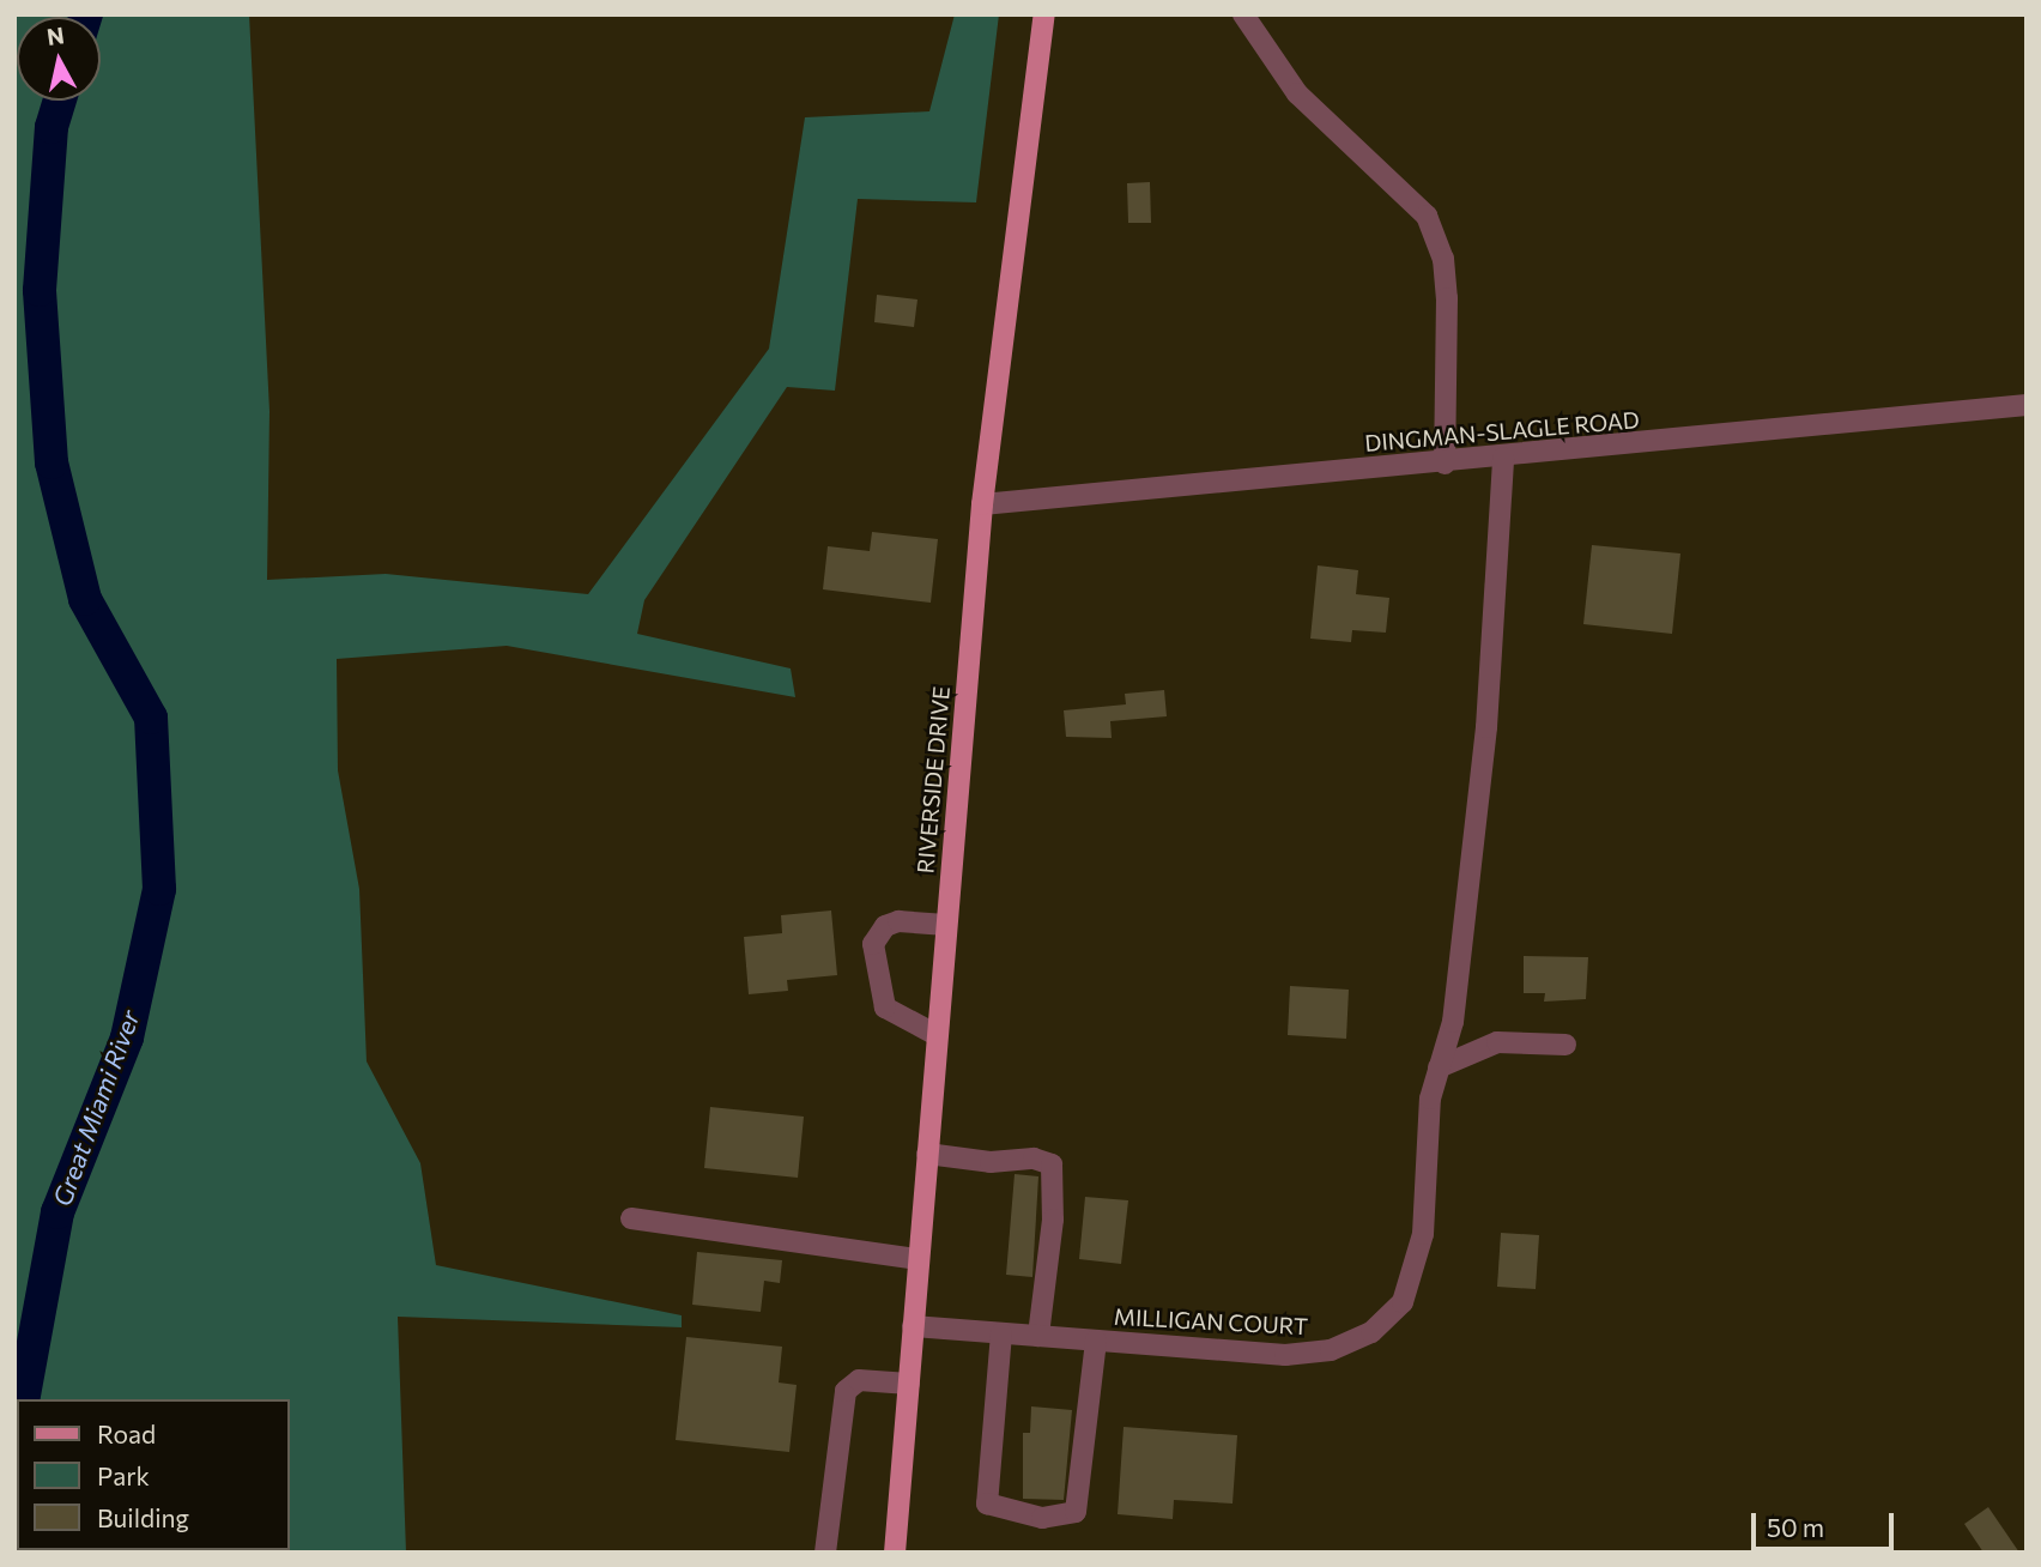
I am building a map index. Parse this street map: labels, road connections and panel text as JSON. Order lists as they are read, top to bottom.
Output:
{
  "streets": {
    "main road": ["RIVERSIDE DRIVE"],
    "street": ["DINGMAN-SLAGLE ROAD", "MILLIGAN COURT"]
  },
  "crossings": [
    ["DINGMAN-SLAGLE ROAD", "RIVERSIDE DRIVE"],
    ["DINGMAN-SLAGLE ROAD", "MILLIGAN COURT"],
    ["RIVERSIDE DRIVE", "MILLIGAN COURT"]
  ],
  "water": ["Great Miami River"],
  "legend": ["Road", "Park", "Building"],
  "scale_bar": "50 m",
  "north": "top"
}
